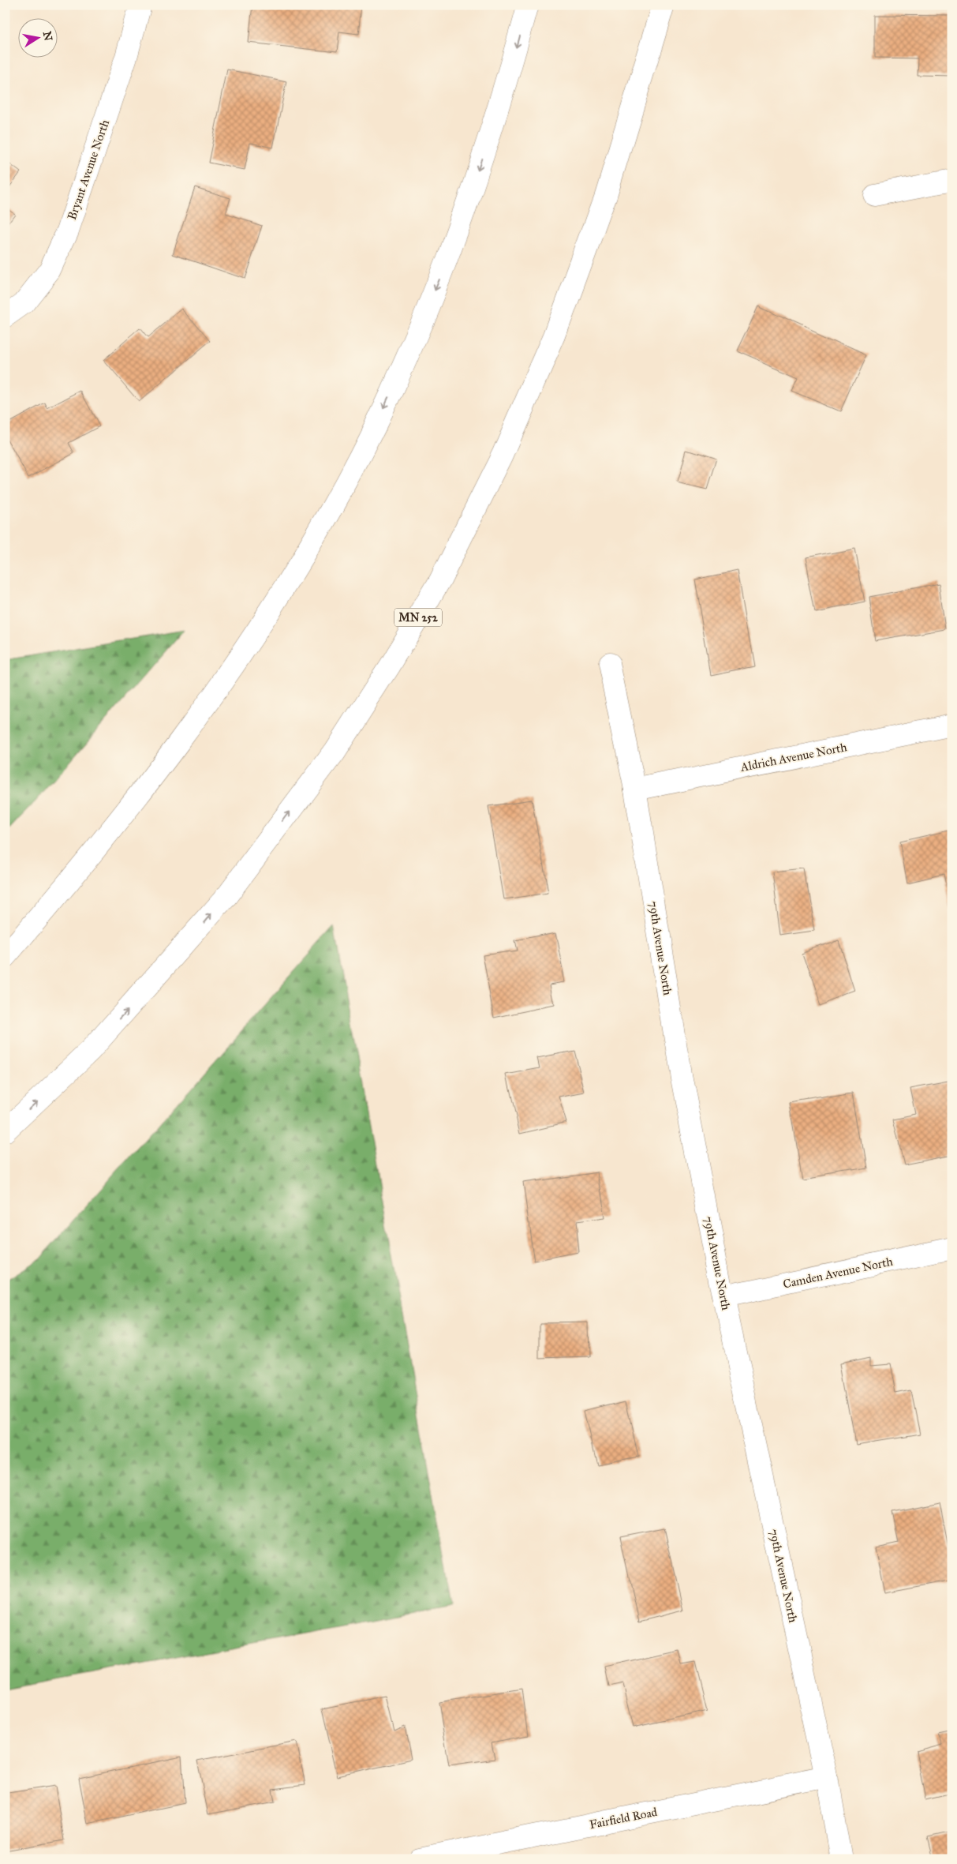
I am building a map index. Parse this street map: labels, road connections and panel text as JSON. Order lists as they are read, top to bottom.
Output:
{
  "streets": {
    "main road": [
      "Bryant Avenue North",
      "MN 252",
      "Aldrich Avenue North",
      "79th Avenue North",
      "Camden Avenue North",
      "Fairfield Road"
    ]
  },
  "crossings": [
    ["Aldrich Avenue North", "79th Avenue North"],
    ["79th Avenue North", "Camden Avenue North"],
    ["79th Avenue North", "Fairfield Road"]
  ],
  "north": "right"
}
